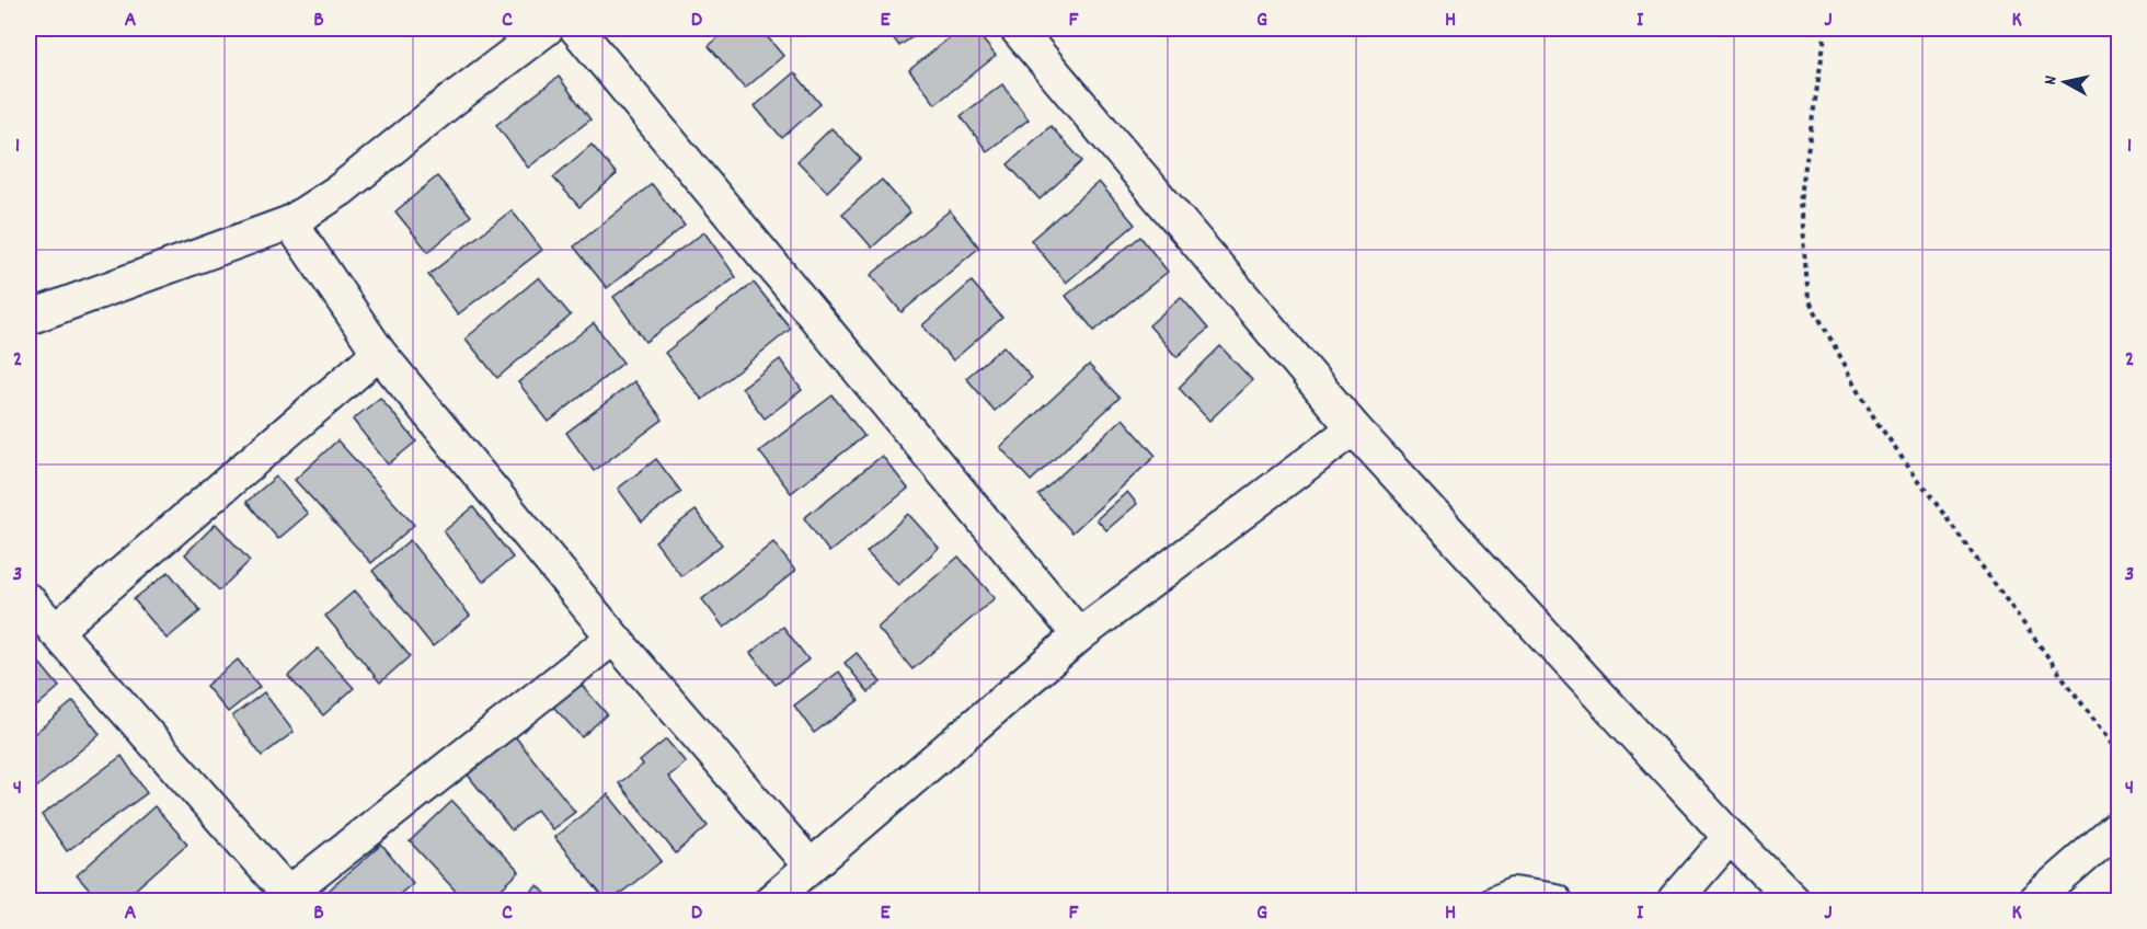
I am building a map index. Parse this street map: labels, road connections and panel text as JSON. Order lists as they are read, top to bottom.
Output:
{
  "north": "left",
  "grid": {
    "columns": [
      "A",
      "B",
      "C",
      "D",
      "E",
      "F",
      "G",
      "H",
      "I",
      "J",
      "K"
    ],
    "rows": [
      "1",
      "2",
      "3",
      "4"
    ]
  }
}
